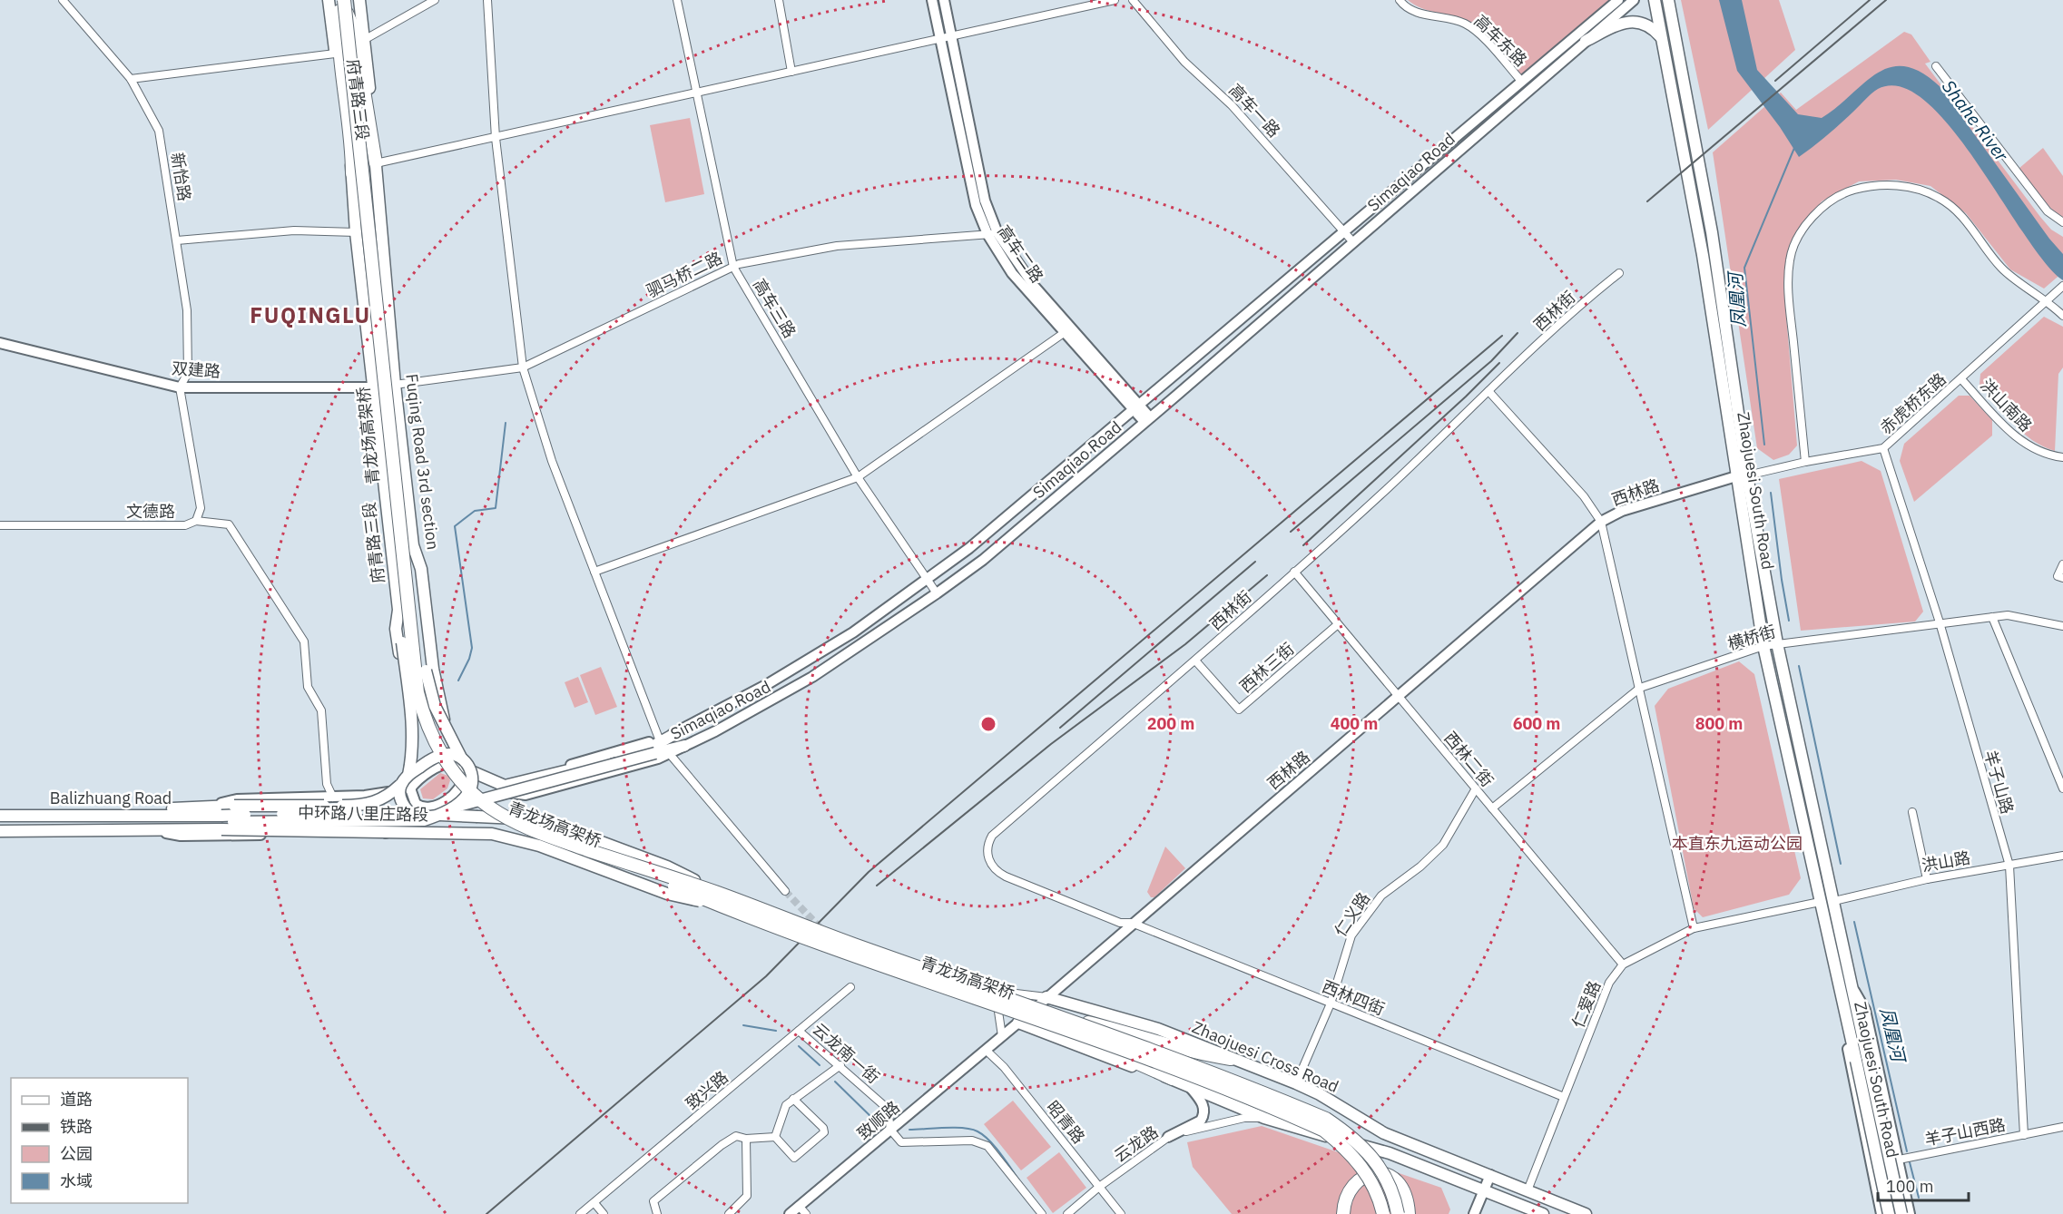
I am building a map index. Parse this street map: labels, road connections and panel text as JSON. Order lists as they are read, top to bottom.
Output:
{
  "streets": {
    "highway": ["青龙场高架桥"],
    "main road": [
      "府青路三段",
      "Simaqiao Road",
      "高车二路",
      "双建路",
      "Fuqing Road 3rd section",
      "Zhaojuesi South Road",
      "西林路",
      "Balizhuang Road",
      "中环路八里庄路段",
      "Zhaojuesi Cross Road",
      "致顺路"
    ],
    "street": [
      "高车东路",
      "高车一路",
      "新怡路",
      "驷马桥二路",
      "高车三路",
      "西林街",
      "赤虎桥东路",
      "洪山南路",
      "文德路",
      "横桥街",
      "西林三街",
      "西林二街",
      "羊子山路",
      "洪山路",
      "仁义路",
      "西林四街",
      "仁爱路",
      "云龙南一街",
      "致兴路",
      "昭青路",
      "羊子山西路",
      "云龙路"
    ]
  },
  "crossings": [
    ["高车东路", "Simaqiao Road"],
    ["府青路三段", "双建路"],
    ["府青路三段", "Fuqing Road 3rd section"],
    ["高车一路", "Simaqiao Road"],
    ["Simaqiao Road", "高车二路"],
    ["Simaqiao Road", "高车三路"],
    ["Simaqiao Road", "Fuqing Road 3rd section"],
    ["新怡路", "双建路"],
    ["新怡路", "文德路"],
    ["高车二路", "驷马桥二路"],
    ["驷马桥二路", "高车三路"],
    ["驷马桥二路", "双建路"],
    ["驷马桥二路", "Fuqing Road 3rd section"],
    ["西林街", "西林路"],
    ["西林街", "西林三街"],
    ["西林街", "西林二街"],
    ["西林街", "西林四街"],
    ["双建路", "Fuqing Road 3rd section"],
    ["双建路", "文德路"],
    ["赤虎桥东路", "洪山南路"],
    ["赤虎桥东路", "Zhaojuesi South Road"],
    ["赤虎桥东路", "西林路"],
    ["赤虎桥东路", "羊子山路"],
    ["青龙场高架桥", "中环路八里庄路段"],
    ["Zhaojuesi South Road", "西林路"],
    ["Zhaojuesi South Road", "横桥街"],
    ["Zhaojuesi South Road", "洪山路"],
    ["Zhaojuesi South Road", "仁爱路"],
    ["Zhaojuesi South Road", "羊子山西路"],
    ["西林路", "西林二街"],
    ["西林路", "西林四街"],
    ["西林路", "Zhaojuesi Cross Road"],
    ["西林路", "致顺路"],
    ["西林路", "昭青路"],
    ["横桥街", "西林二街"],
    ["横桥街", "羊子山路"],
    ["西林三街", "西林二街"],
    ["西林二街", "仁义路"],
    ["西林二街", "仁爱路"],
    ["羊子山路", "洪山路"],
    ["羊子山路", "羊子山西路"],
    ["Balizhuang Road", "中环路八里庄路段"],
    ["仁义路", "西林四街"],
    ["仁义路", "Zhaojuesi Cross Road"],
    ["西林四街", "仁爱路"],
    ["仁爱路", "Zhaojuesi Cross Road"],
    ["云龙南一街", "致兴路"],
    ["云龙南一街", "致顺路"],
    ["致顺路", "昭青路"],
    ["昭青路", "云龙路"]
  ],
  "districts": ["FUQINGLU"],
  "water": ["Shahe River", "凤凰河"],
  "parks": ["本直东九运动公园"],
  "legend": [
    "道路",
    "铁路",
    "公园",
    "水域"
  ],
  "scale_bar": "100 m",
  "rings": [
    "200 m",
    "400 m",
    "600 m",
    "800 m"
  ]
}
